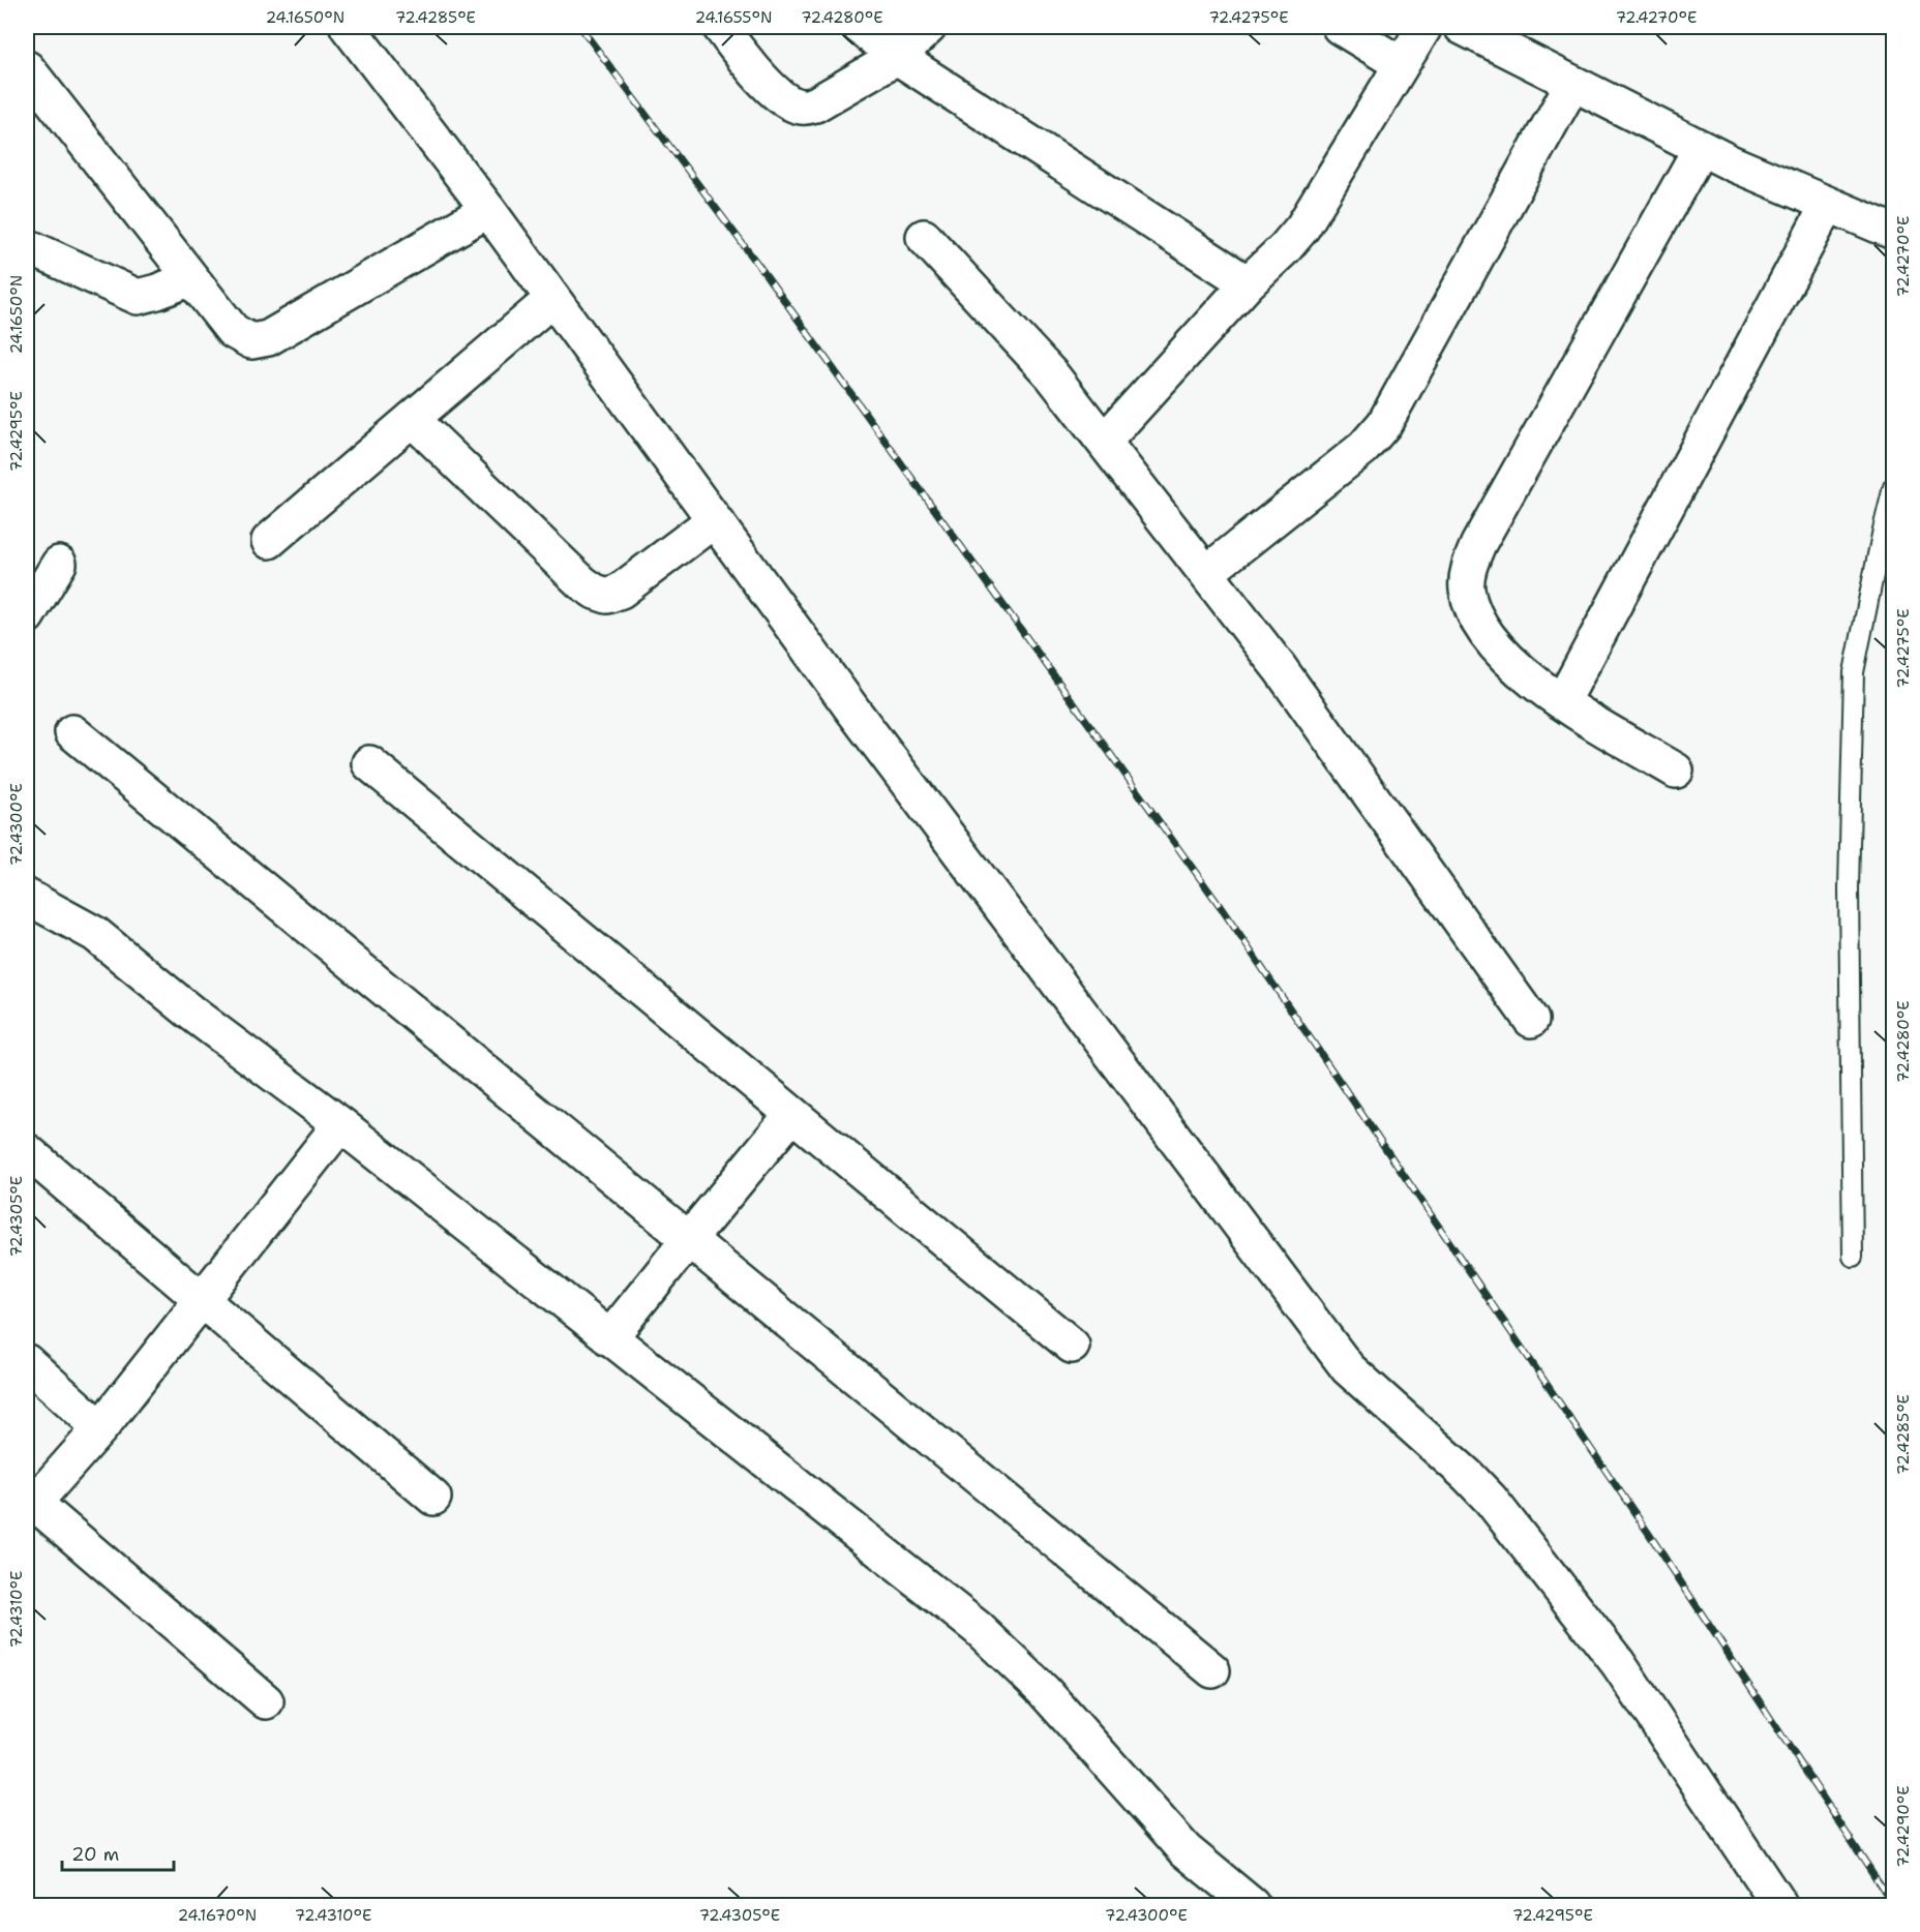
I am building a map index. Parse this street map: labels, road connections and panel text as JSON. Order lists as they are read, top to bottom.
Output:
{
  "scale_bar": "20 m",
  "coordinates": [
    "24.1650°N",
    "72.4285°E",
    "24.1655°N",
    "72.4280°E",
    "72.4275°E",
    "72.4270°E",
    "72.4295°E",
    "72.4300°E",
    "72.4305°E",
    "72.4310°E",
    "72.4290°E",
    "24.1670°N"
  ]
}
